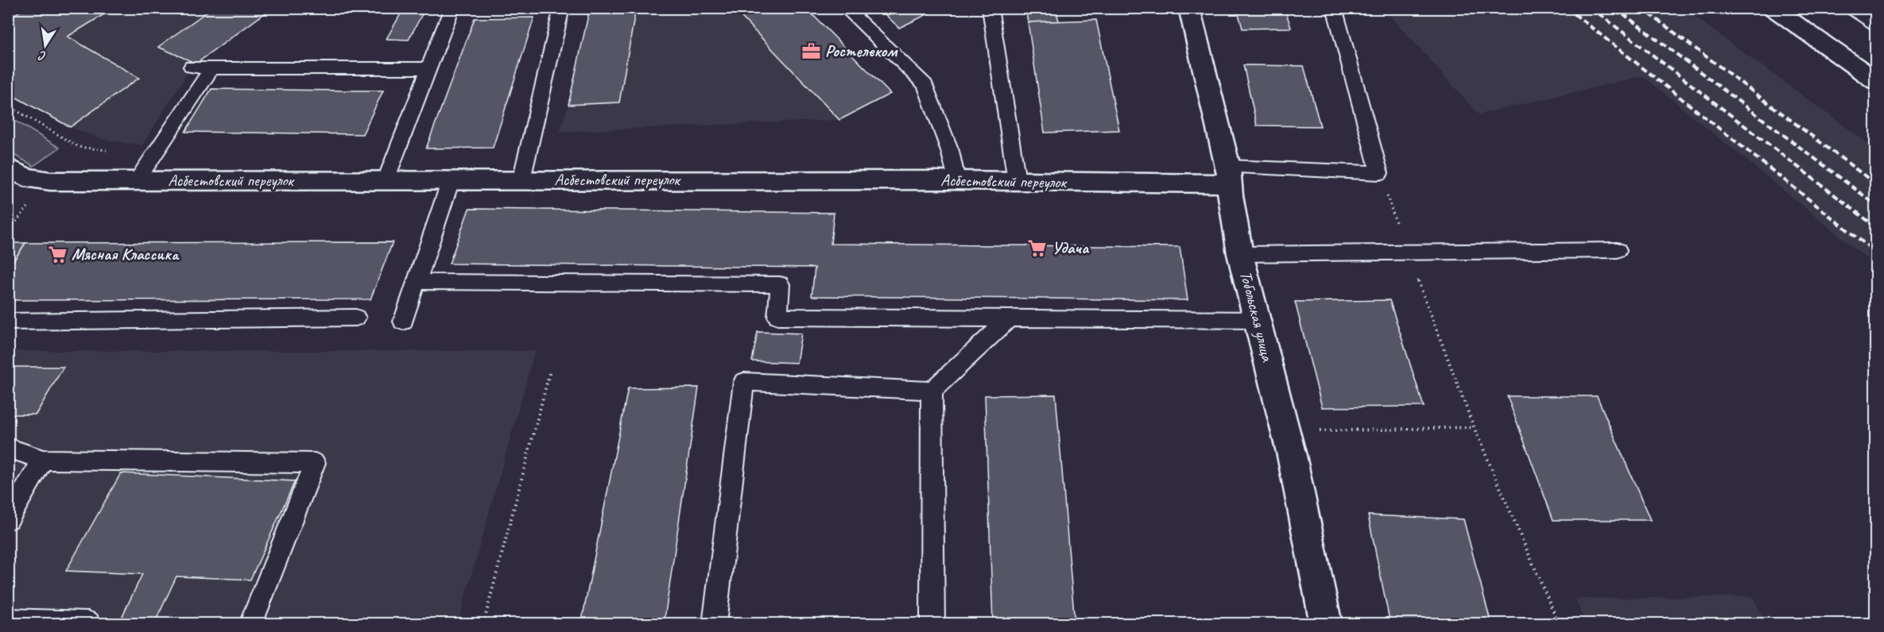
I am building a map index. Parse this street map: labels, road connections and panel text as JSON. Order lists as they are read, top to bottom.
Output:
{
  "streets": {
    "street": ["Асбестовский переулок", "Тобольская улица"]
  },
  "crossings": [
    ["Асбестовский переулок", "Тобольская улица"]
  ],
  "places": {
    "office": ["Ростелеком"],
    "supermarket": ["Удача", "Мясная Классика"]
  },
  "north": "bottom"
}
